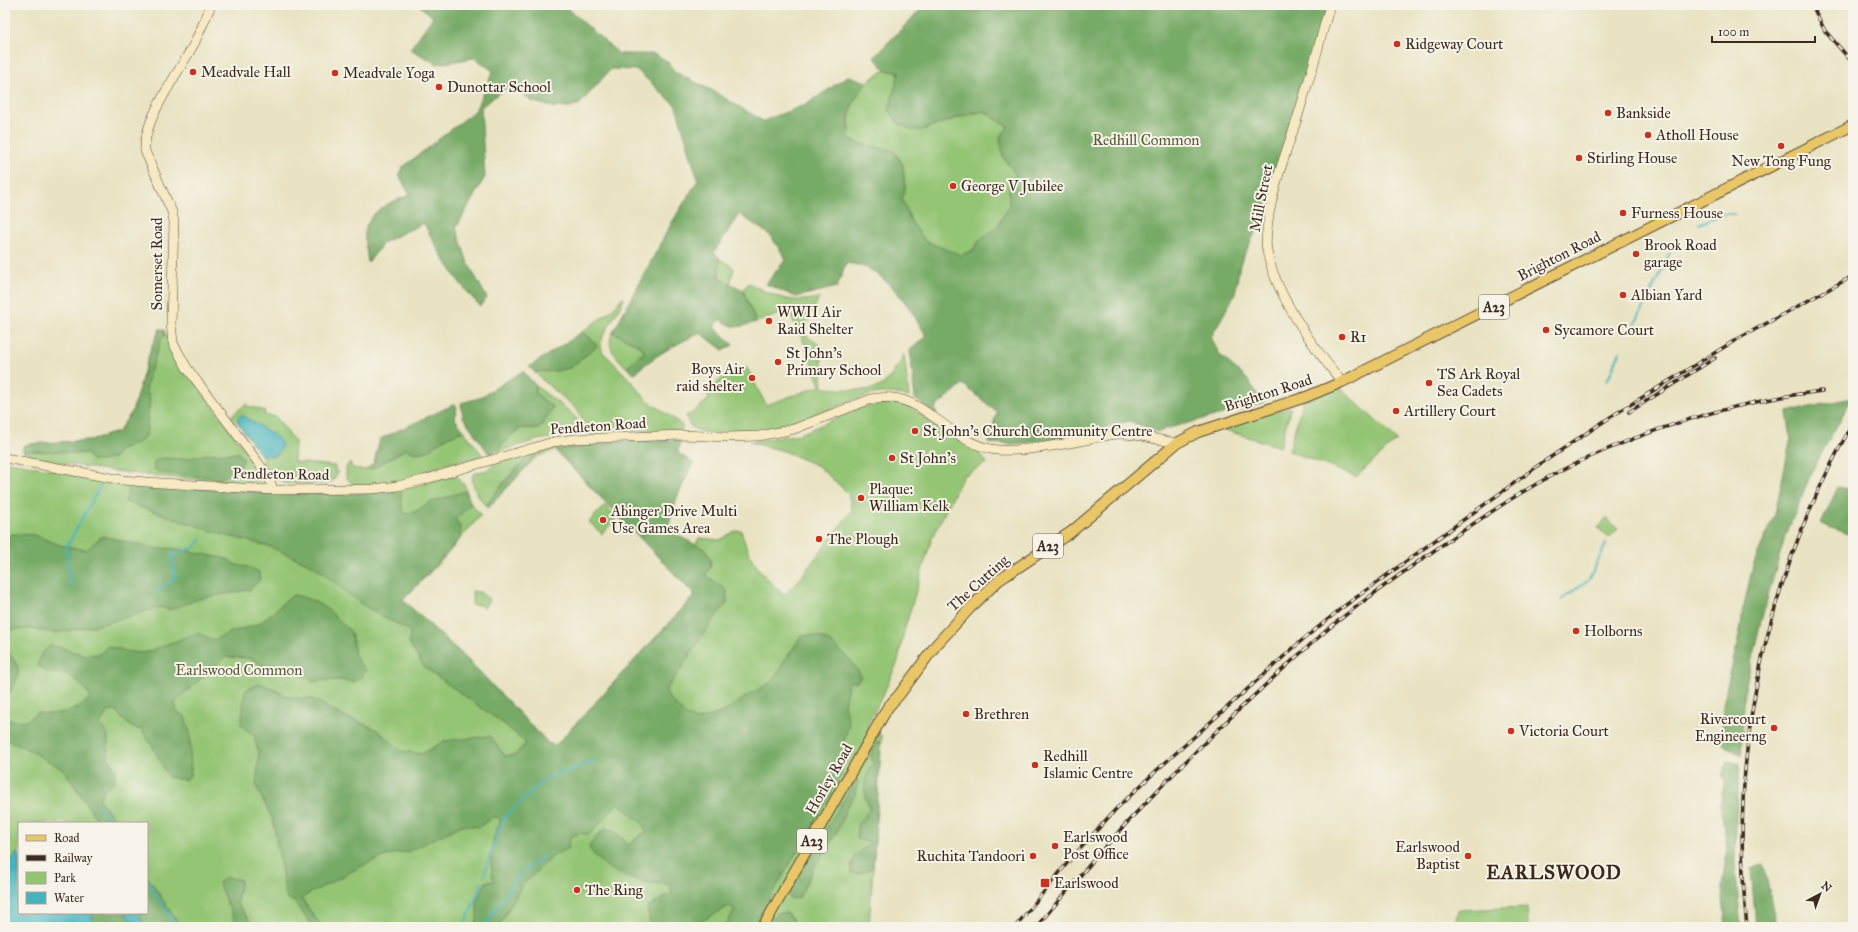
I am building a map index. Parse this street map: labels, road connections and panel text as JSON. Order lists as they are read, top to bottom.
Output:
{
  "streets": {
    "main road": [
      "Brighton Road",
      "A23",
      "The Cutting",
      "Horley Road"
    ],
    "street": ["Mill Street", "Somerset Road", "Pendleton Road"]
  },
  "crossings": [
    ["Mill Street", "Brighton Road"],
    ["Brighton Road", "Pendleton Road"],
    ["Brighton Road", "The Cutting"],
    ["Somerset Road", "Pendleton Road"],
    ["The Cutting", "Horley Road"]
  ],
  "districts": ["EARLSWOOD"],
  "parks": ["Redhill Common", "Earlswood Common"],
  "places": {
    "other": [
      "Ridgeway Court",
      "Meadvale Hall",
      "Meadvale Yoga",
      "Dunottar School",
      "Bankside",
      "Atholl House",
      "New Tong Fung",
      "Stirling House",
      "George V Jubilee",
      "Furness House",
      "Brook Road garage",
      "Albian Yard",
      "WWII Air Raid Shelter",
      "Sycamore Court",
      "R1",
      "St John's Primary School",
      "Boys Air raid shelter",
      "TS Ark Royal Sea Cadets",
      "Artillery Court",
      "St John's Church Community Centre",
      "St John's",
      "Plaque: William Kelk",
      "Abinger Drive Multi Use Games Area",
      "The Plough",
      "Holborns",
      "Brethren",
      "Rivercourt Engineerng",
      "Victoria Court",
      "Redhill Islamic Centre",
      "Earlswood Post Office",
      "Ruchita Tandoori",
      "Earlswood Baptist",
      "The Ring"
    ],
    "transit": ["Earlswood"]
  },
  "legend": [
    "Road",
    "Railway",
    "Park",
    "Water"
  ],
  "scale_bar": "100 m",
  "north": "top right"
}
